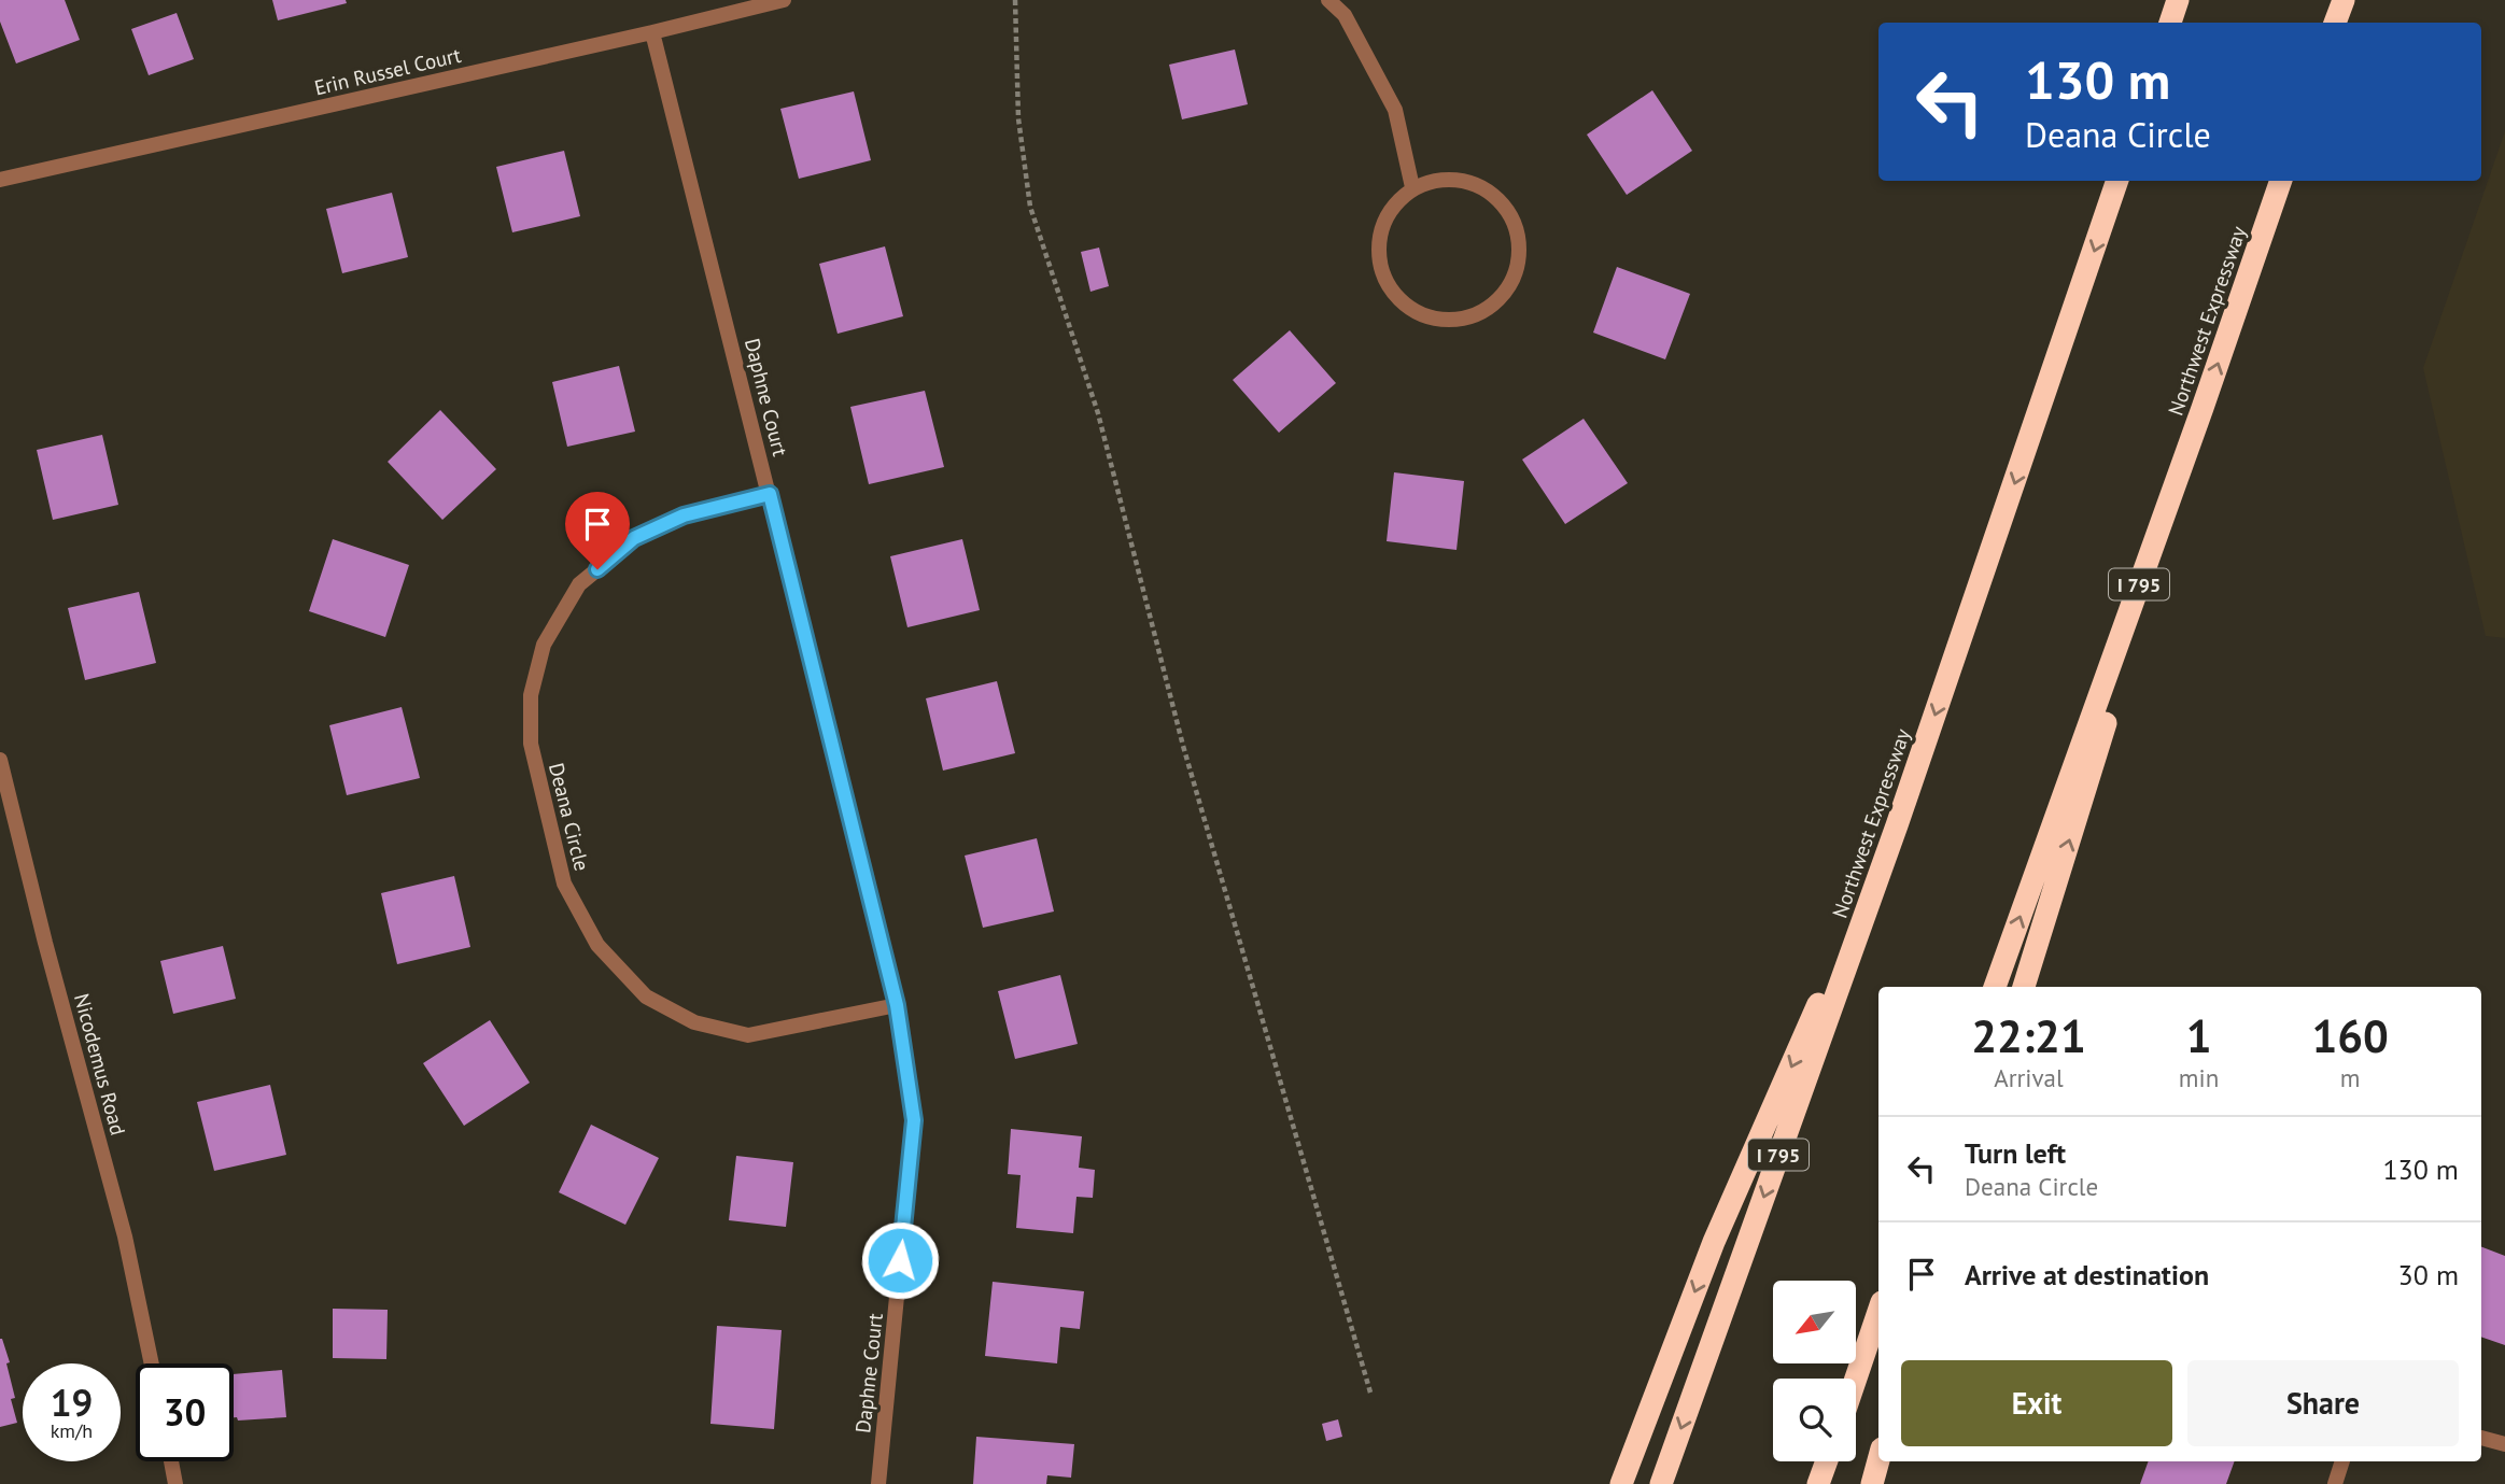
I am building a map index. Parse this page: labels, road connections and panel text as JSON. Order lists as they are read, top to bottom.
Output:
{
  "streets": {
    "highway": ["Northwest Expressway", "I 795"],
    "street": [
      "Erin Russel Court",
      "Daphne Court",
      "Deana Circle",
      "Nicodemus Road"
    ]
  },
  "crossings": [
    ["Erin Russel Court", "Daphne Court"],
    ["Daphne Court", "Deana Circle"]
  ],
  "north": "bottom left",
  "page": {
    "turn": ["130 m", "Deana Circle"],
    "eta": [
      "22:21",
      "Arrival",
      "1",
      "min",
      "160",
      "m"
    ],
    "list": [
      {
        "name": "Turn left",
        "note": "Deana Circle",
        "value": "130 m"
      },
      {
        "name": "Arrive at destination",
        "value": "30 m"
      }
    ],
    "buttons": ["Exit", "Share"],
    "speed": "19 km/h",
    "limit": "30"
  }
}
